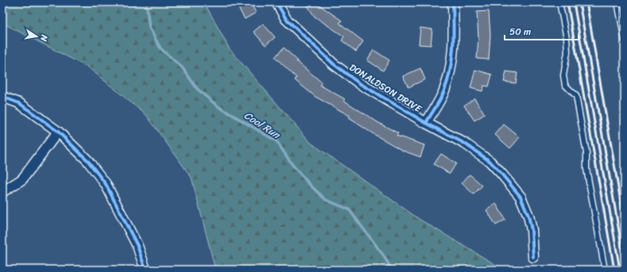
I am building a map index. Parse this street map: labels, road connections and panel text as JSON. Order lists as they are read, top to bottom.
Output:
{
  "streets": {
    "street": ["DONALDSON DRIVE"]
  },
  "water": ["Cool Run"],
  "scale_bar": "50 m",
  "north": "right"
}
